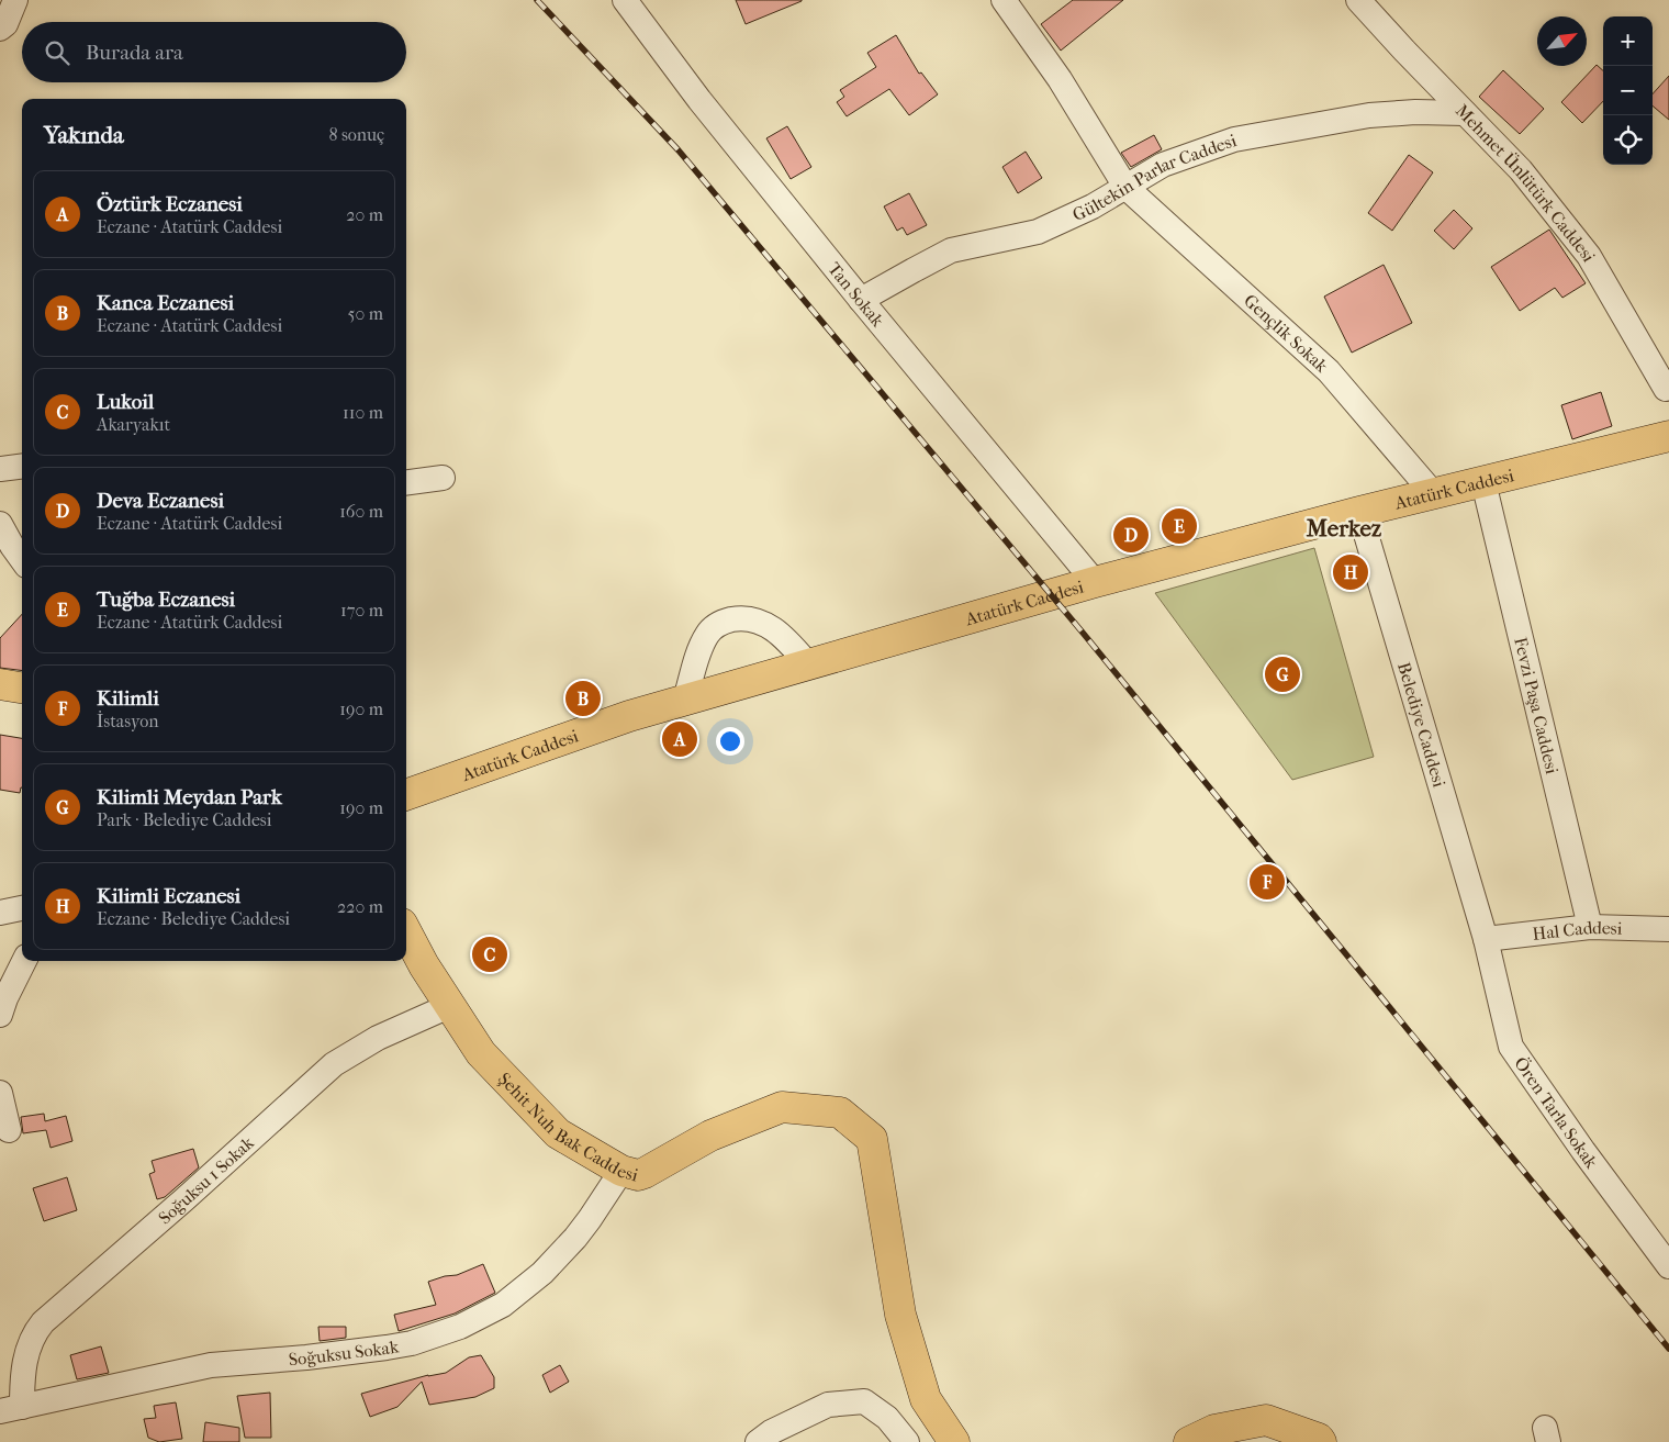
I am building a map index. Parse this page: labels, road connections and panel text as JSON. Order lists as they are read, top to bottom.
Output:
{
  "streets": {
    "main road": ["Atatürk Caddesi", "Şehit Nuh Bak Caddesi"],
    "street": [
      "Gültekin Parlar Caddesi",
      "Mehmet Ünlütürk Caddesi",
      "Tan Sokak",
      "Gençlik Sokak",
      "Fevzi Paşa Caddesi",
      "Belediye Caddesi",
      "Hal Caddesi",
      "Ören Tarla Sokak",
      "Soğuksu 1 Sokak",
      "Soğuksu Sokak"
    ]
  },
  "crossings": [
    ["Gültekin Parlar Caddesi", "Mehmet Ünlütürk Caddesi"],
    ["Gültekin Parlar Caddesi", "Tan Sokak"],
    ["Gültekin Parlar Caddesi", "Gençlik Sokak"],
    ["Tan Sokak", "Atatürk Caddesi"],
    ["Gençlik Sokak", "Atatürk Caddesi"],
    ["Atatürk Caddesi", "Fevzi Paşa Caddesi"],
    ["Atatürk Caddesi", "Belediye Caddesi"],
    ["Fevzi Paşa Caddesi", "Hal Caddesi"],
    ["Belediye Caddesi", "Hal Caddesi"],
    ["Belediye Caddesi", "Ören Tarla Sokak"],
    ["Hal Caddesi", "Ören Tarla Sokak"],
    ["Şehit Nuh Bak Caddesi", "Soğuksu 1 Sokak"],
    ["Şehit Nuh Bak Caddesi", "Soğuksu Sokak"],
    ["Soğuksu 1 Sokak", "Soğuksu Sokak"]
  ],
  "districts": ["Merkez"],
  "north": "top right",
  "page": {
    "map_buttons": ["+", "−"],
    "search": "Burada ara",
    "heading": ["Yakında", "8 sonuç"],
    "list": [
      {
        "mark": "A",
        "name": "Öztürk Eczanesi",
        "note": "Eczane · Atatürk Caddesi",
        "value": "20 m"
      },
      {
        "mark": "B",
        "name": "Kanca Eczanesi",
        "note": "Eczane · Atatürk Caddesi",
        "value": "50 m"
      },
      {
        "mark": "C",
        "name": "Lukoil",
        "note": "Akaryakıt",
        "value": "110 m"
      },
      {
        "mark": "D",
        "name": "Deva Eczanesi",
        "note": "Eczane · Atatürk Caddesi",
        "value": "160 m"
      },
      {
        "mark": "E",
        "name": "Tuğba Eczanesi",
        "note": "Eczane · Atatürk Caddesi",
        "value": "170 m"
      },
      {
        "mark": "F",
        "name": "Kilimli",
        "note": "İstasyon",
        "value": "190 m"
      },
      {
        "mark": "G",
        "name": "Kilimli Meydan Park",
        "note": "Park · Belediye Caddesi",
        "value": "190 m"
      },
      {
        "mark": "H",
        "name": "Kilimli Eczanesi",
        "note": "Eczane · Belediye Caddesi",
        "value": "220 m"
      }
    ],
    "pins": [
      "E",
      "D",
      "H",
      "G",
      "B",
      "A",
      "F",
      "C"
    ]
  }
}
